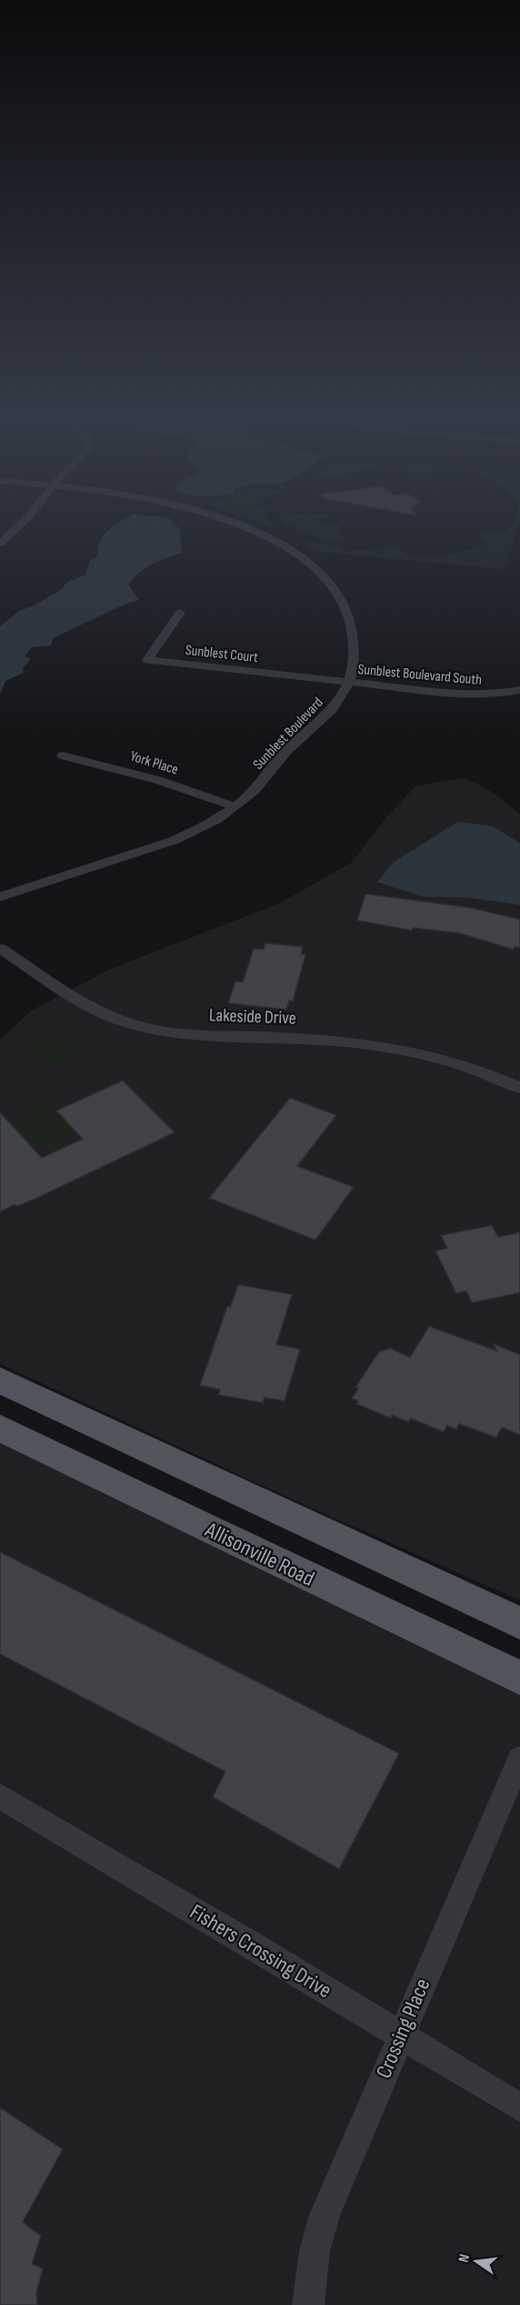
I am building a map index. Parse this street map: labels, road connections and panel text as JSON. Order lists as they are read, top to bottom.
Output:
{
  "streets": {
    "main road": ["Allisonville Road"],
    "street": [
      "Sunblest Court",
      "Sunblest Boulevard South",
      "Sunblest Boulevard",
      "York Place",
      "Lakeside Drive",
      "Fishers Crossing Drive",
      "Crossing Place"
    ]
  },
  "crossings": [
    ["Sunblest Court", "Sunblest Boulevard South"],
    ["Sunblest Court", "Sunblest Boulevard"],
    ["Sunblest Boulevard South", "Sunblest Boulevard"],
    ["Sunblest Boulevard", "York Place"],
    ["Fishers Crossing Drive", "Crossing Place"]
  ],
  "north": "left"
}
